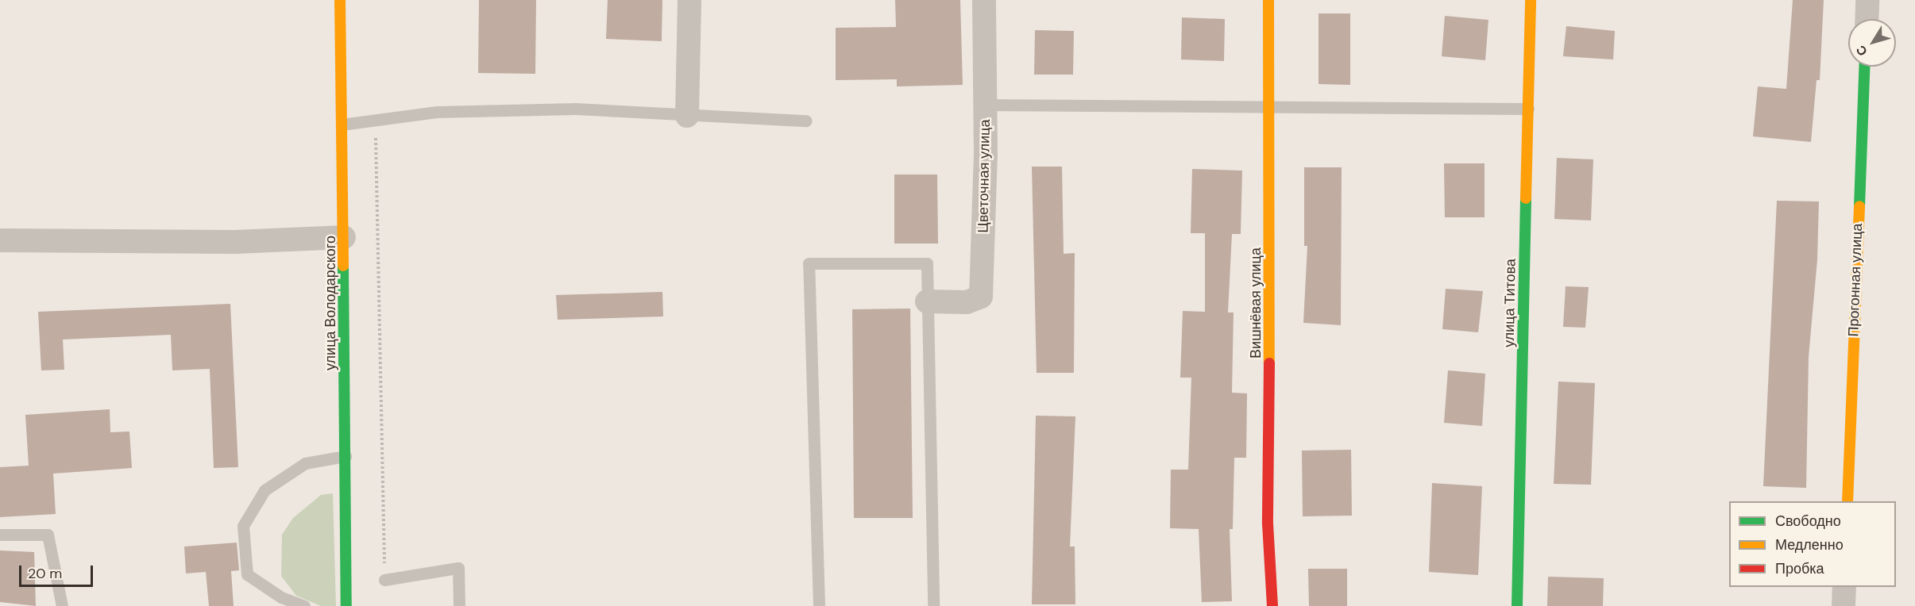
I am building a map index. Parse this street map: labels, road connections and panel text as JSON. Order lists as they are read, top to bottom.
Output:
{
  "streets": {
    "street": [
      "Цветочная улица",
      "Прогонная улица",
      "улица Володарского",
      "Вишнёвая улица",
      "улица Титова"
    ]
  },
  "legend": ["Свободно", "Медленно", "Пробка"],
  "scale_bar": "20 m",
  "north": "bottom left"
}
